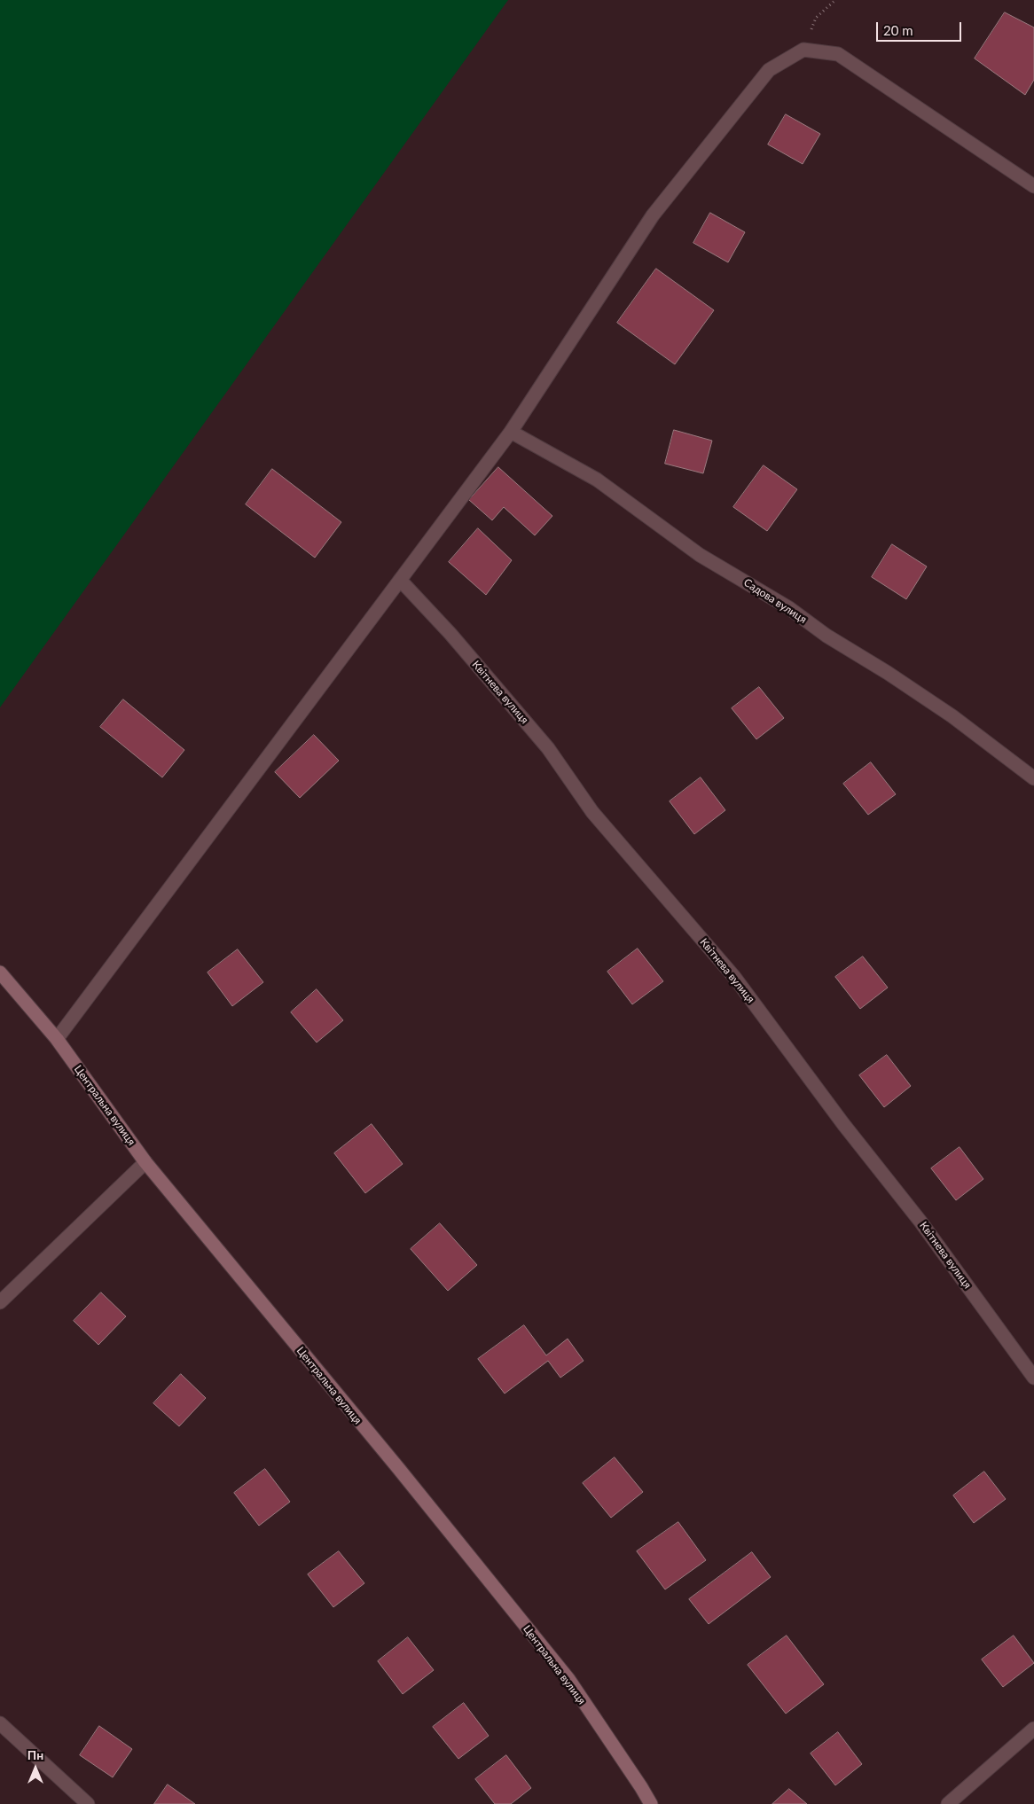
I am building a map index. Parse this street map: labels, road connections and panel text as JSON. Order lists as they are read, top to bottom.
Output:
{
  "streets": {
    "street": ["Садова вулиця", "Квітнева вулиця", "Центральна вулиця"]
  },
  "scale_bar": "20 m",
  "north": "top"
}
